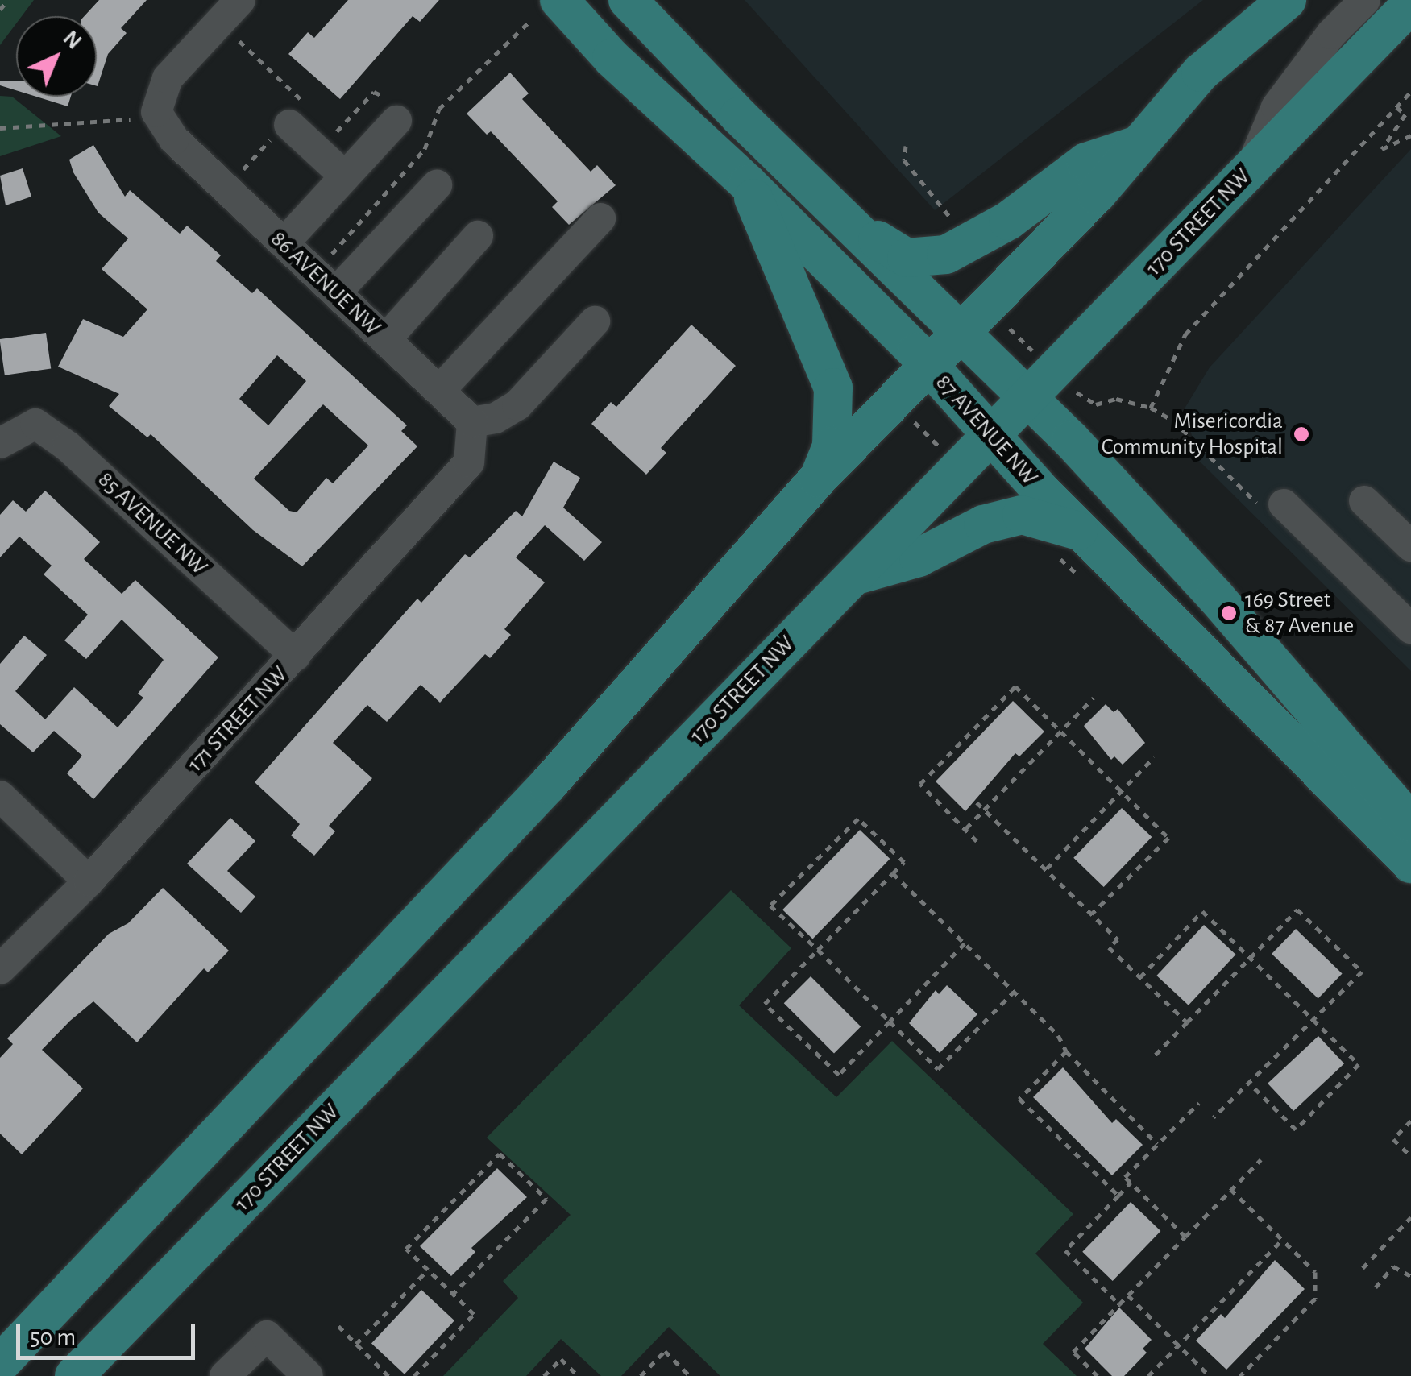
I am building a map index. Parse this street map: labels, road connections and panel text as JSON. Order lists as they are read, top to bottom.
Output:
{
  "streets": {
    "main road": ["170 STREET NW", "87 AVENUE NW"],
    "street": ["86 AVENUE NW", "85 AVENUE NW", "171 STREET NW"]
  },
  "crossings": [
    ["170 STREET NW", "87 AVENUE NW"],
    ["86 AVENUE NW", "171 STREET NW"],
    ["85 AVENUE NW", "171 STREET NW"]
  ],
  "places": ["Misericordia Community Hospital", "169 Street & 87 Avenue"],
  "scale_bar": "50 m",
  "north": "top right"
}
